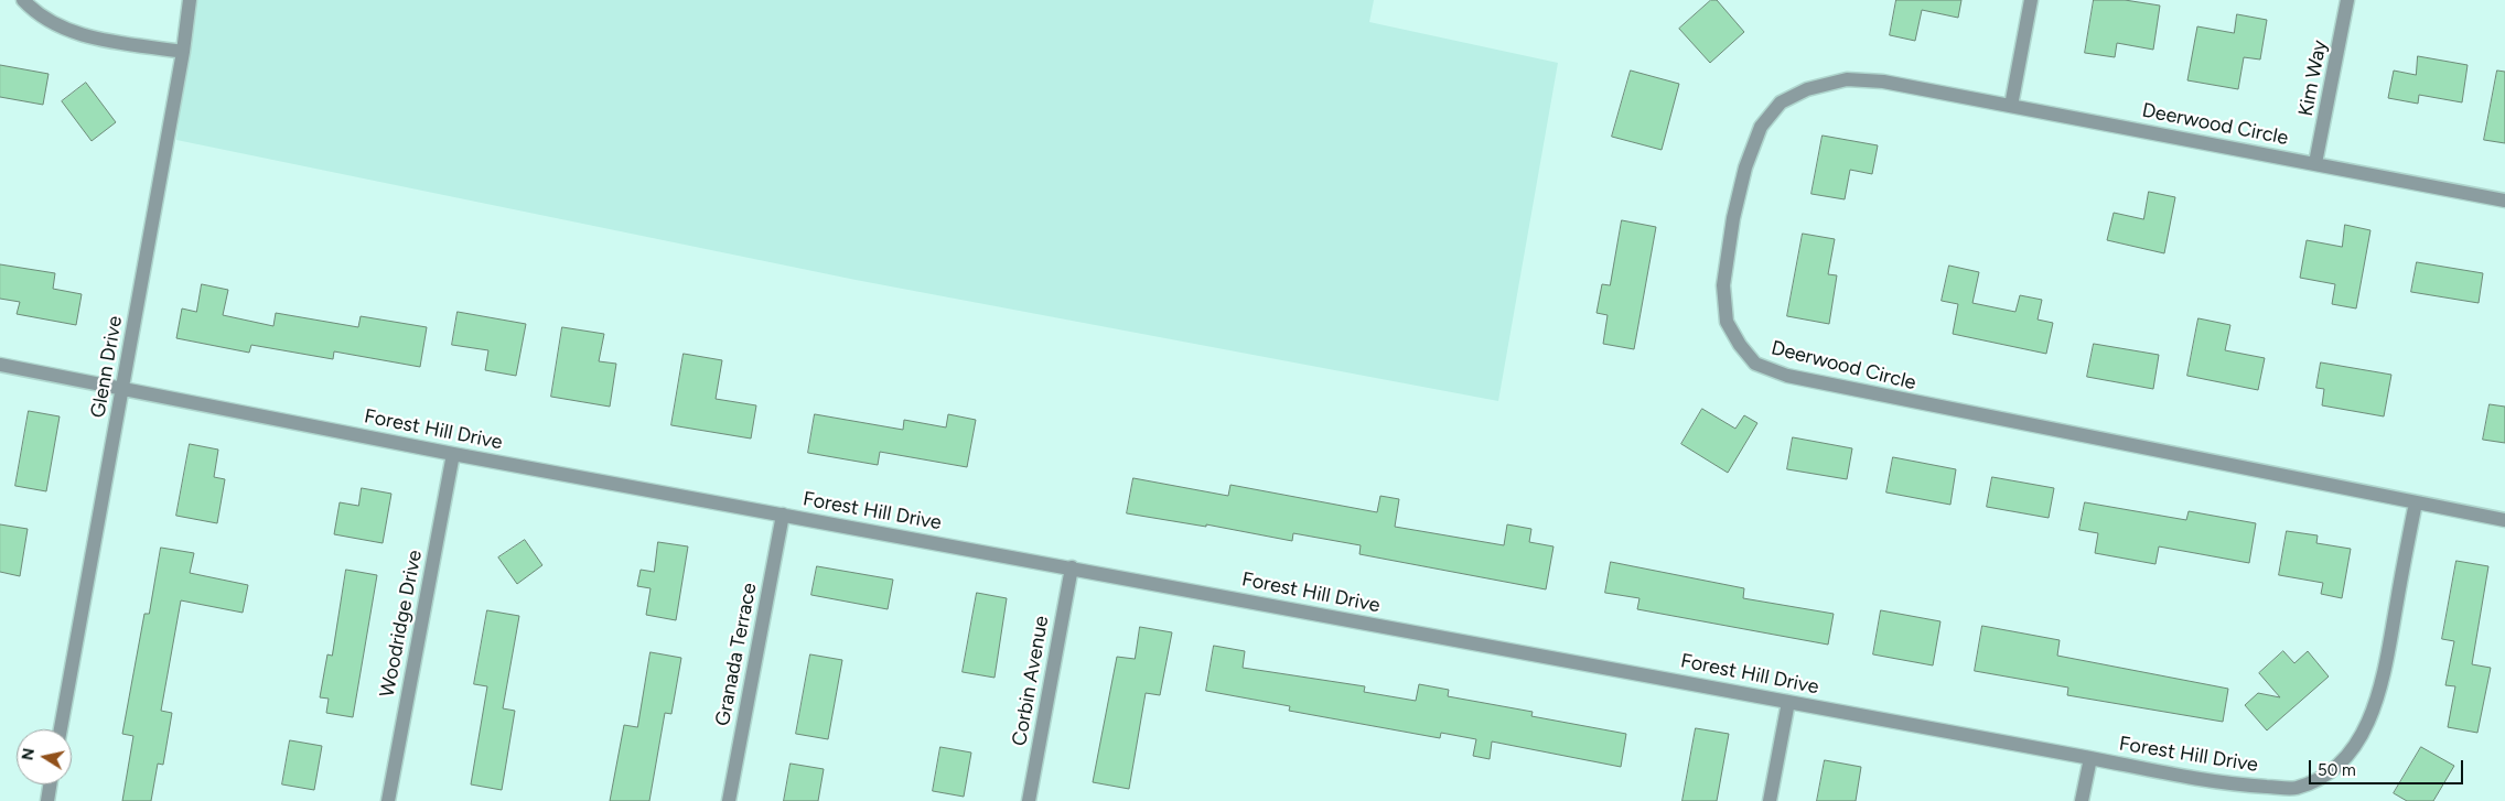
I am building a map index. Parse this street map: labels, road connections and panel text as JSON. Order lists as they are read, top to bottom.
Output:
{
  "streets": {
    "street": [
      "Kim Way",
      "Deerwood Circle",
      "Glenn Drive",
      "Forest Hill Drive",
      "Woodridge Drive",
      "Granada Terrace",
      "Corbin Avenue"
    ]
  },
  "crossings": [
    ["Kim Way", "Deerwood Circle"],
    ["Deerwood Circle", "Forest Hill Drive"],
    ["Glenn Drive", "Forest Hill Drive"],
    ["Forest Hill Drive", "Woodridge Drive"],
    ["Forest Hill Drive", "Granada Terrace"],
    ["Forest Hill Drive", "Corbin Avenue"]
  ],
  "scale_bar": "50 m",
  "north": "left"
}
